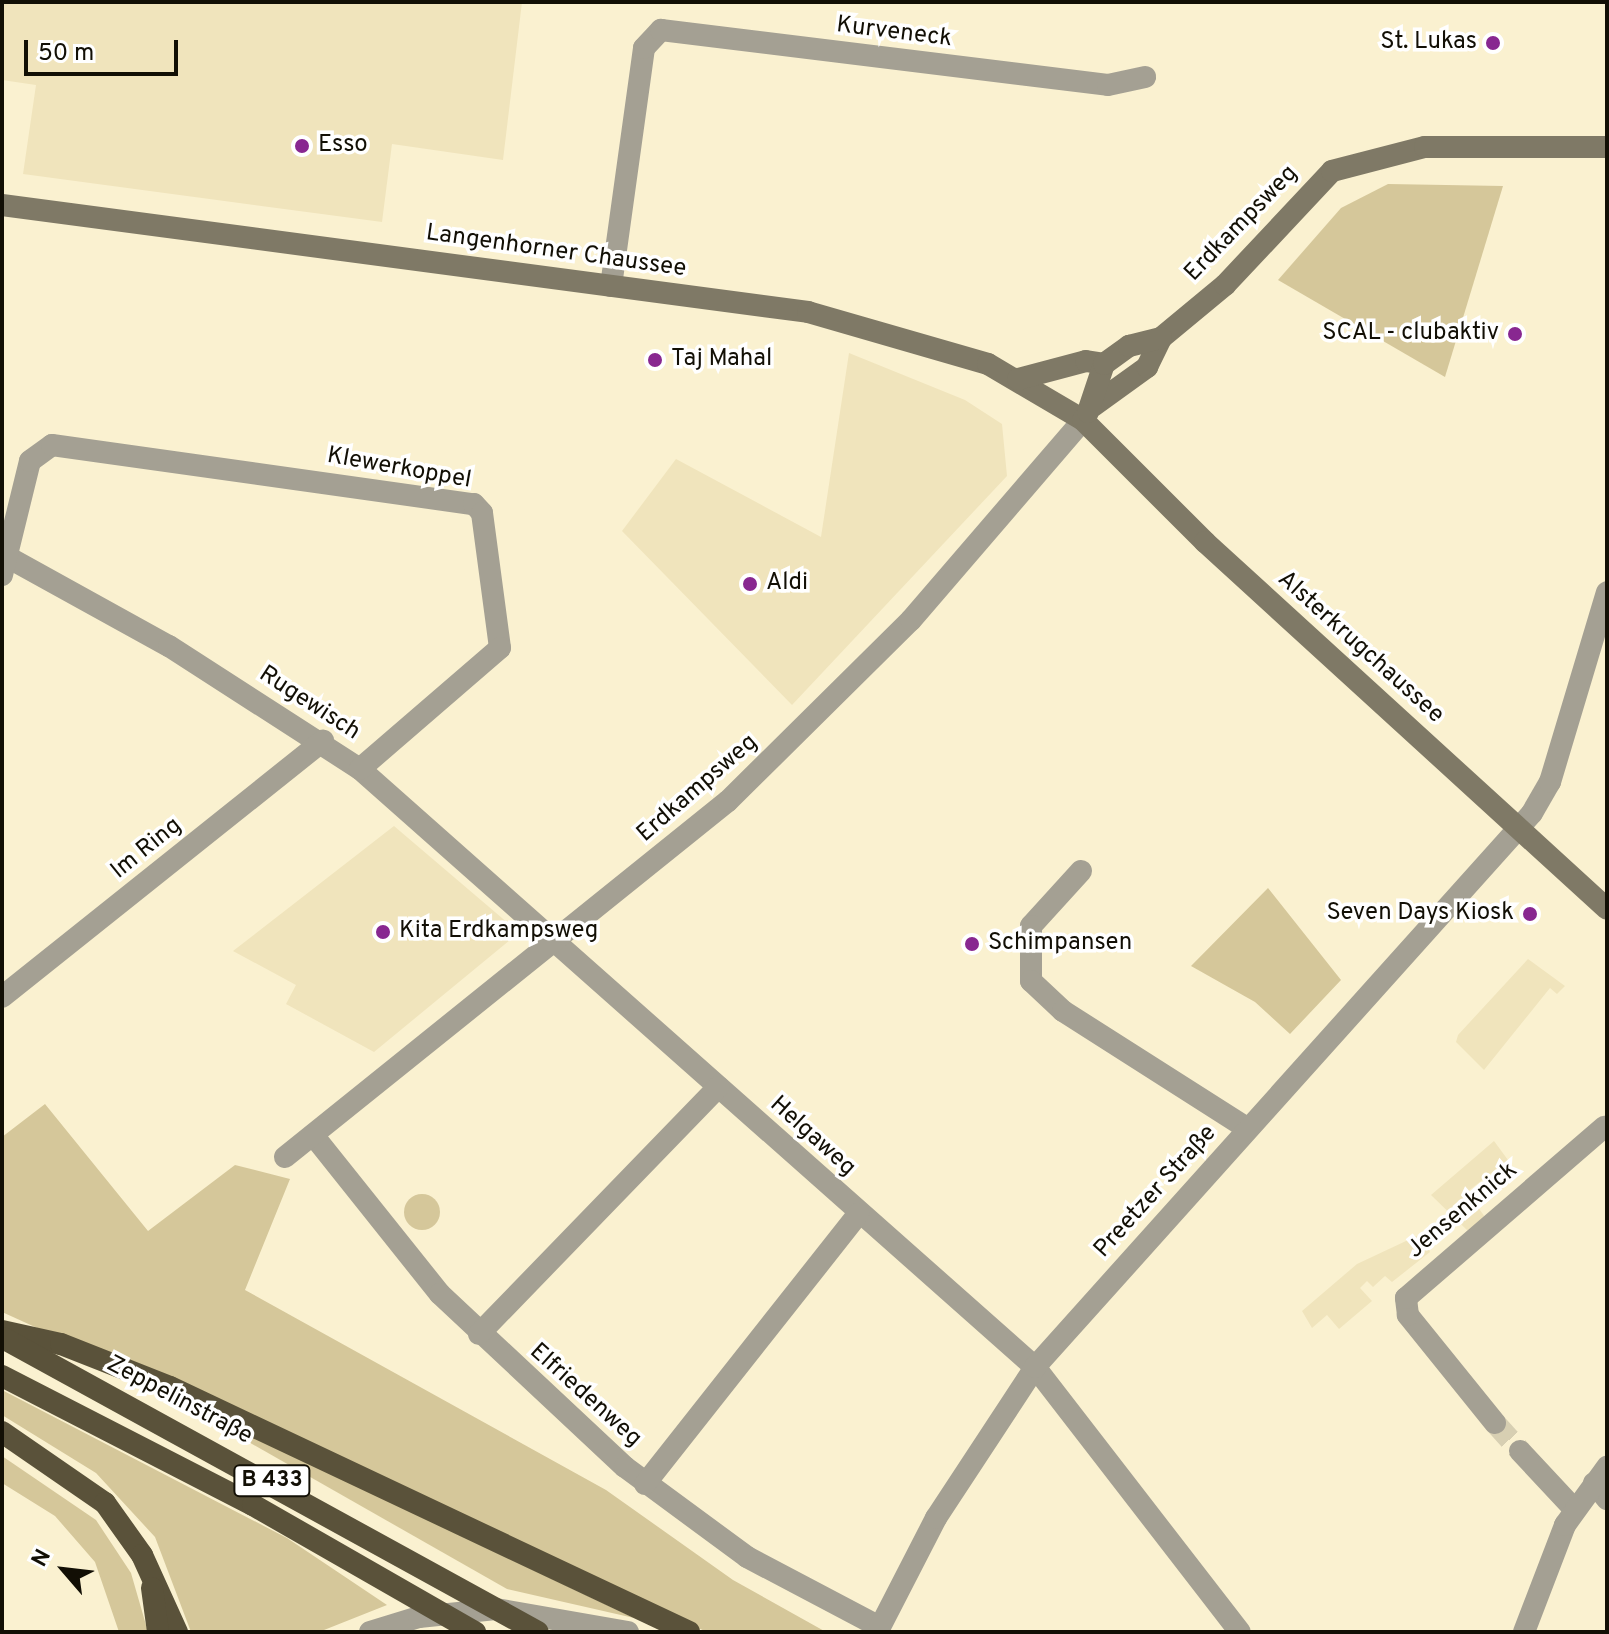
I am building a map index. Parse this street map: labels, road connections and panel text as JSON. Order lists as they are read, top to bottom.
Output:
{
  "streets": {
    "highway": ["Zeppelinstraße", "B 433"],
    "main road": ["Erdkampsweg", "Langenhorner Chaussee", "Alsterkrugchaussee"],
    "street": [
      "Kurveneck",
      "Klewerkoppel",
      "Rugewisch",
      "Im Ring",
      "Helgaweg",
      "Preetzer Straße",
      "Jensenknick",
      "Elfriedenweg"
    ]
  },
  "crossings": [
    ["Kurveneck", "Langenhorner Chaussee"],
    ["Erdkampsweg", "Langenhorner Chaussee"],
    ["Erdkampsweg", "Alsterkrugchaussee"],
    ["Erdkampsweg", "Rugewisch"],
    ["Erdkampsweg", "Helgaweg"],
    ["Erdkampsweg", "Elfriedenweg"],
    ["Langenhorner Chaussee", "Alsterkrugchaussee"],
    ["Klewerkoppel", "Rugewisch"],
    ["Alsterkrugchaussee", "Preetzer Straße"],
    ["Rugewisch", "Im Ring"],
    ["Rugewisch", "Helgaweg"],
    ["Helgaweg", "Preetzer Straße"],
    ["Preetzer Straße", "Elfriedenweg"]
  ],
  "places": [
    "St. Lukas",
    "Esso",
    "SCAL - clubaktiv",
    "Taj Mahal",
    "Aldi",
    "Seven Days Kiosk",
    "Kita Erdkampsweg",
    "Schimpansen"
  ],
  "scale_bar": "50 m",
  "north": "top left"
}
